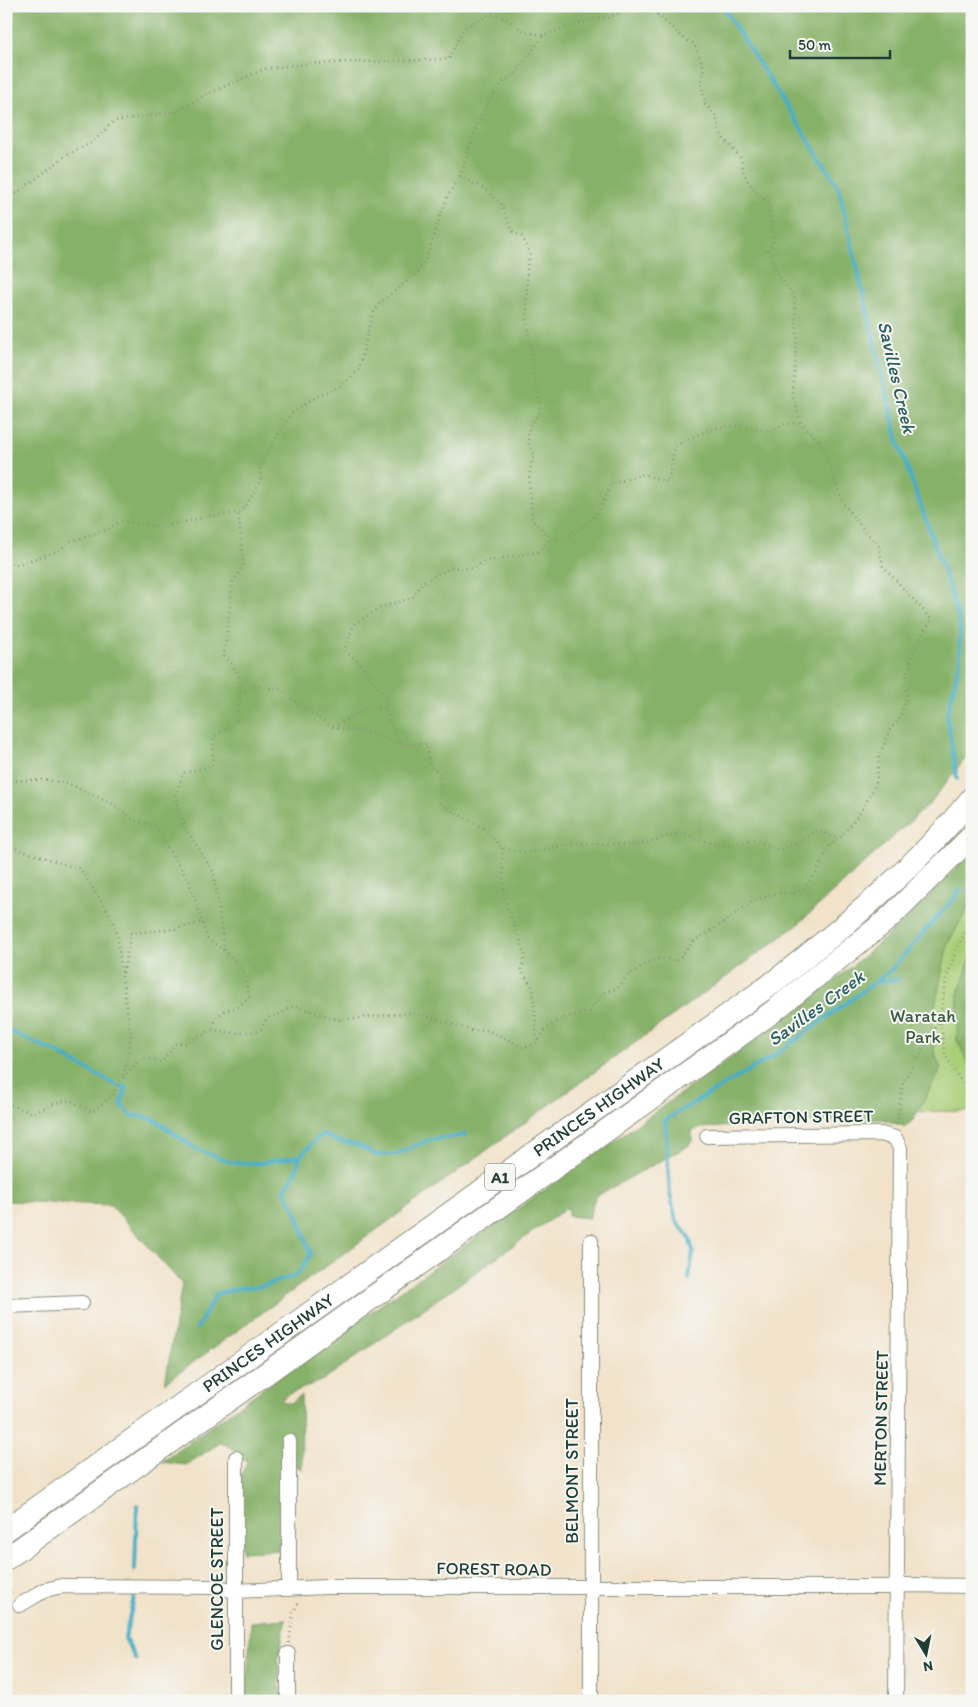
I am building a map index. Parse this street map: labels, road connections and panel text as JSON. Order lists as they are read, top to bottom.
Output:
{
  "streets": {
    "highway": ["PRINCES HIGHWAY", "A1"],
    "street": [
      "GRAFTON STREET",
      "MERTON STREET",
      "BELMONT STREET",
      "FOREST ROAD",
      "GLENCOE STREET"
    ]
  },
  "crossings": [
    ["GRAFTON STREET", "MERTON STREET"],
    ["MERTON STREET", "FOREST ROAD"],
    ["BELMONT STREET", "FOREST ROAD"],
    ["FOREST ROAD", "GLENCOE STREET"]
  ],
  "water": ["Savilles Creek"],
  "parks": ["Waratah Park"],
  "scale_bar": "50 m",
  "north": "bottom"
}
